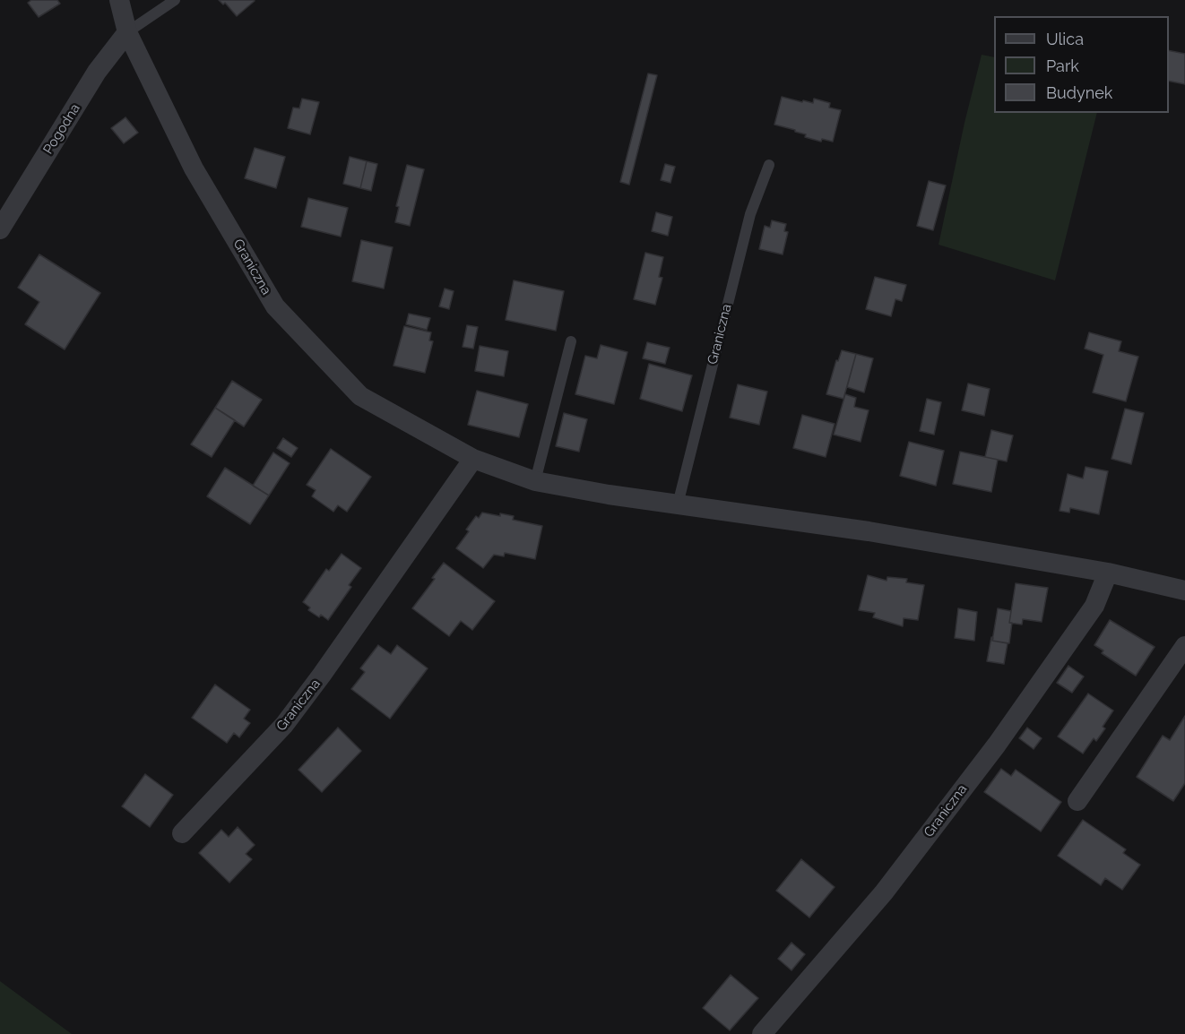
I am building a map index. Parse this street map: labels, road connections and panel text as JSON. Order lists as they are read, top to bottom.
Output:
{
  "streets": {
    "street": ["Pogodna", "Graniczna"]
  },
  "crossings": [
    ["Pogodna", "Graniczna"]
  ],
  "legend": ["Ulica", "Park", "Budynek"]
}
